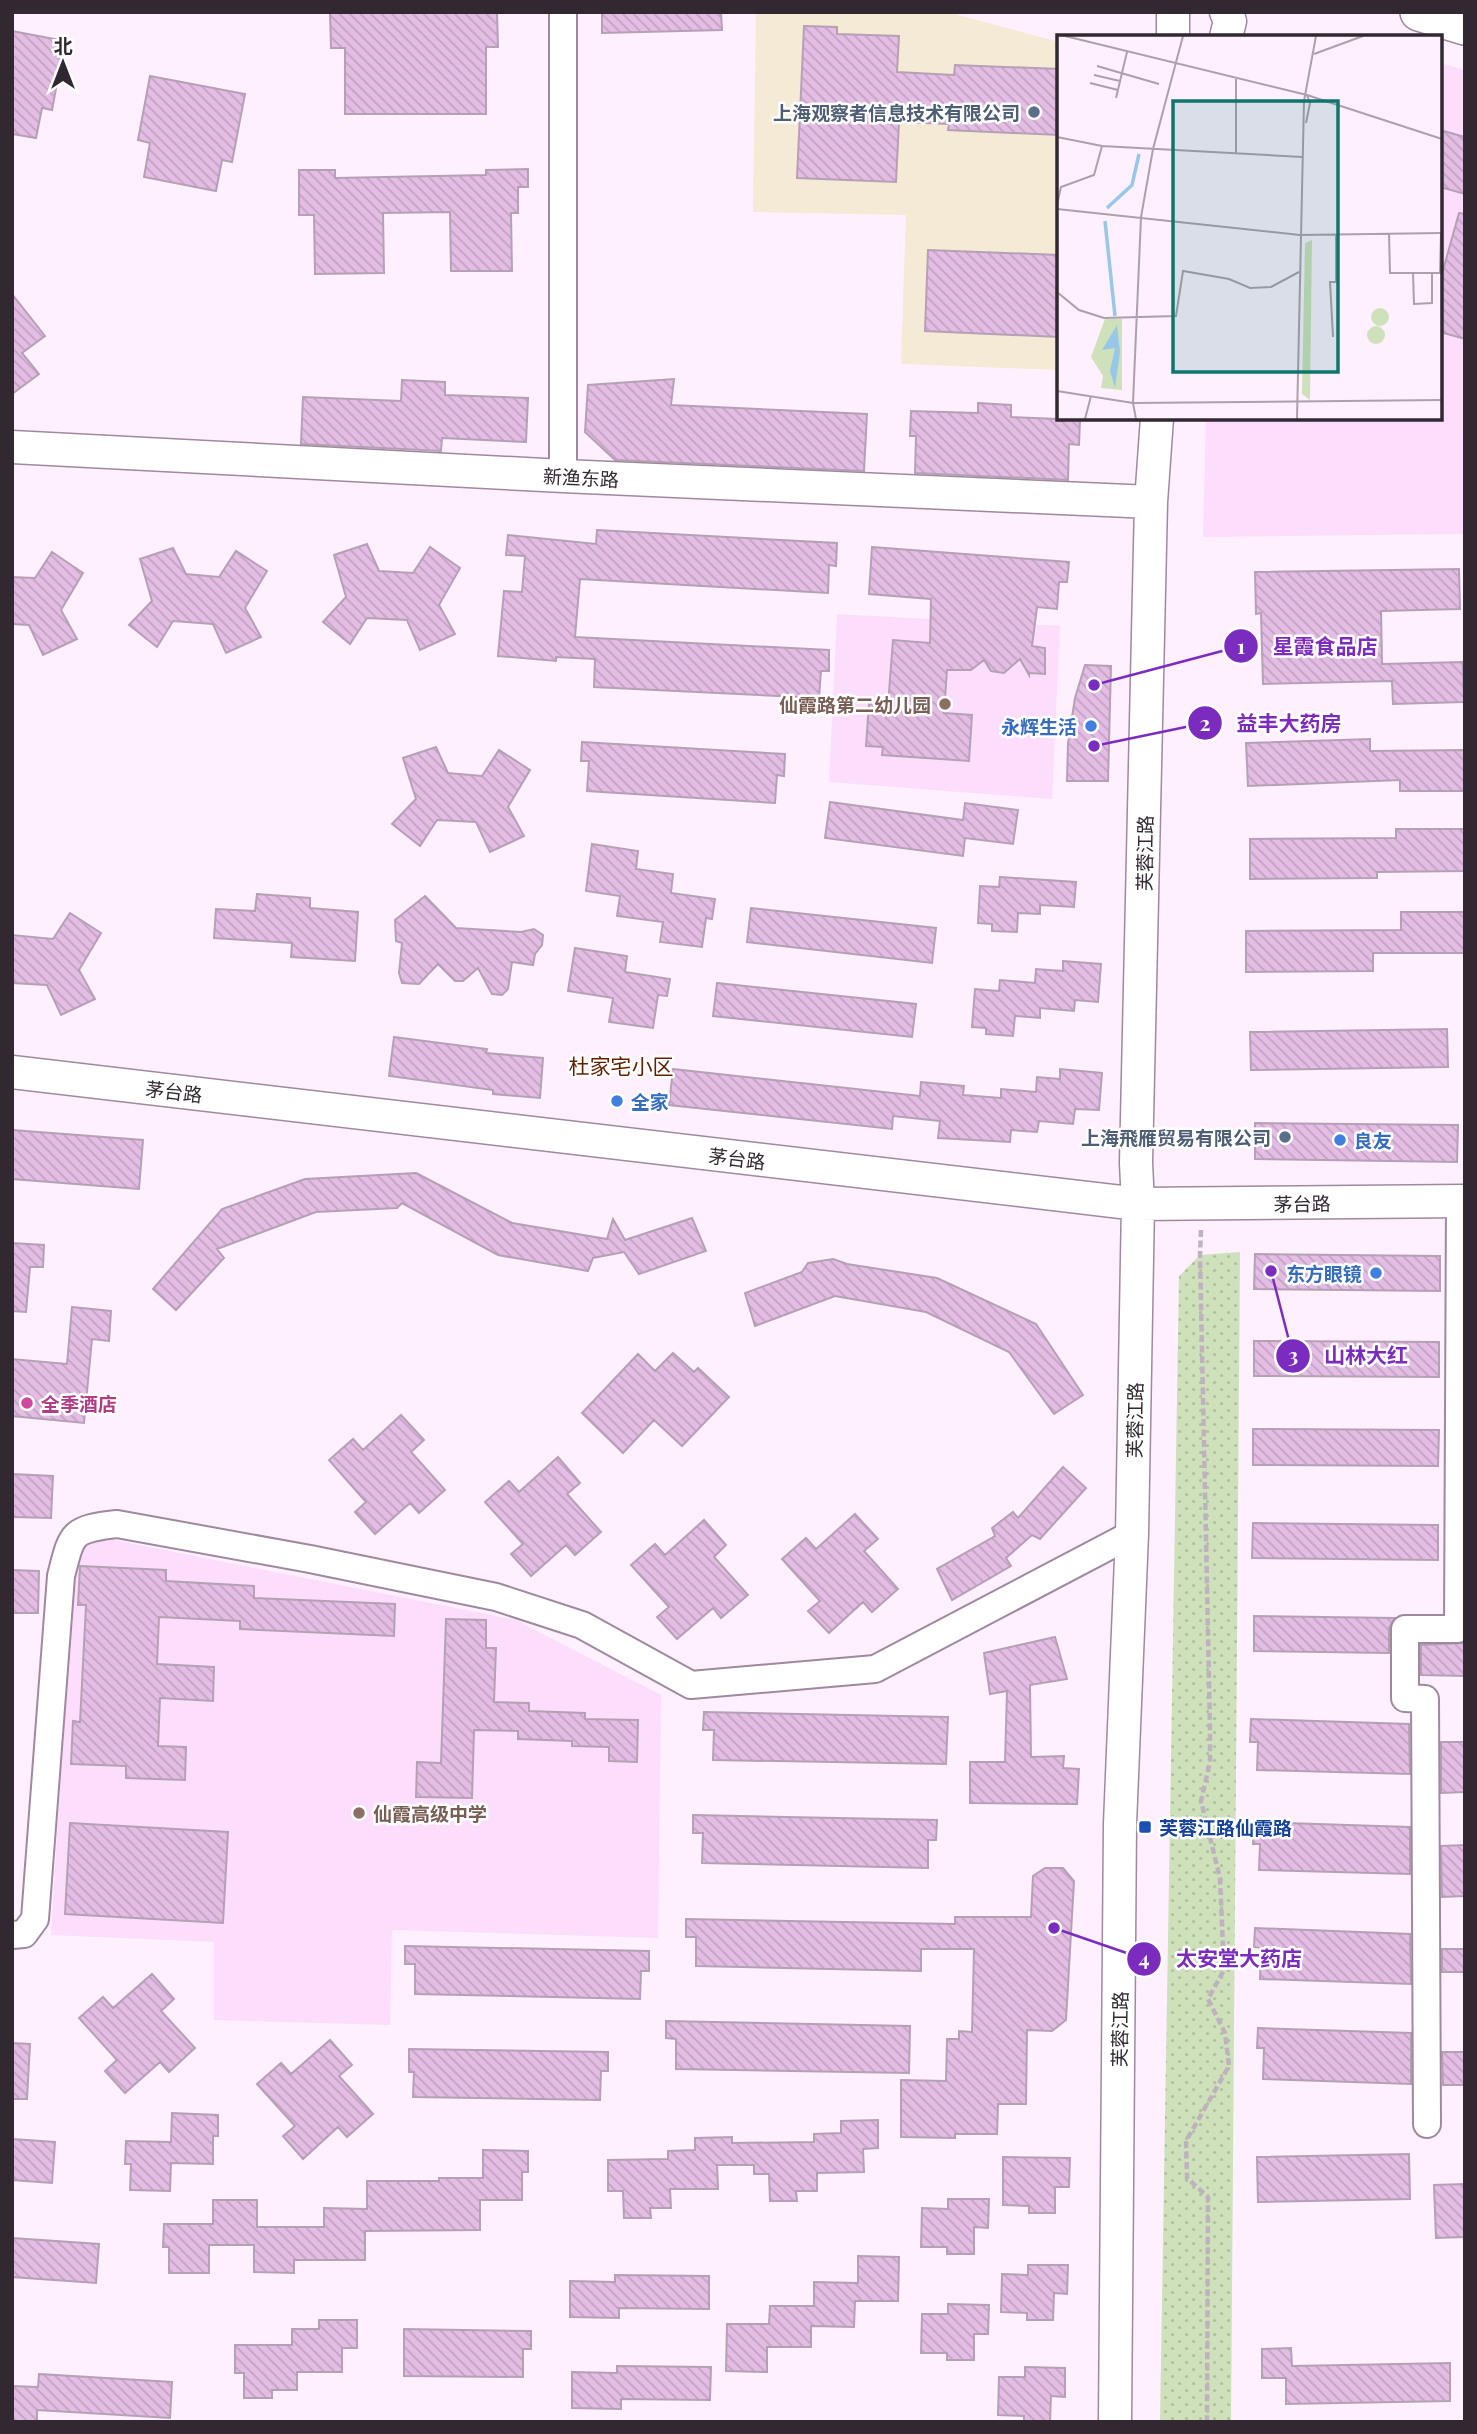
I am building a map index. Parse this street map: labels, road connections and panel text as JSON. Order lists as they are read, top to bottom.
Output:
{
  "streets": {
    "street": ["新渔东路", "芙蓉江路", "茅台路"]
  },
  "crossings": [
    ["新渔东路", "芙蓉江路"],
    ["芙蓉江路", "茅台路"]
  ],
  "districts": ["杜家宅小区"],
  "places": {
    "other": [
      "上海观察者信息技术有限公司",
      "星霞食品店",
      "仙霞路第二幼儿园",
      "永辉生活",
      "益丰大药房",
      "全家",
      "上海飛雁贸易有限公司",
      "良友",
      "山林大红",
      "东方眼镜",
      "全季酒店",
      "仙霞高级中学",
      "太安堂大药店"
    ],
    "transit": ["芙蓉江路仙霞路"]
  },
  "north": "top"
}
